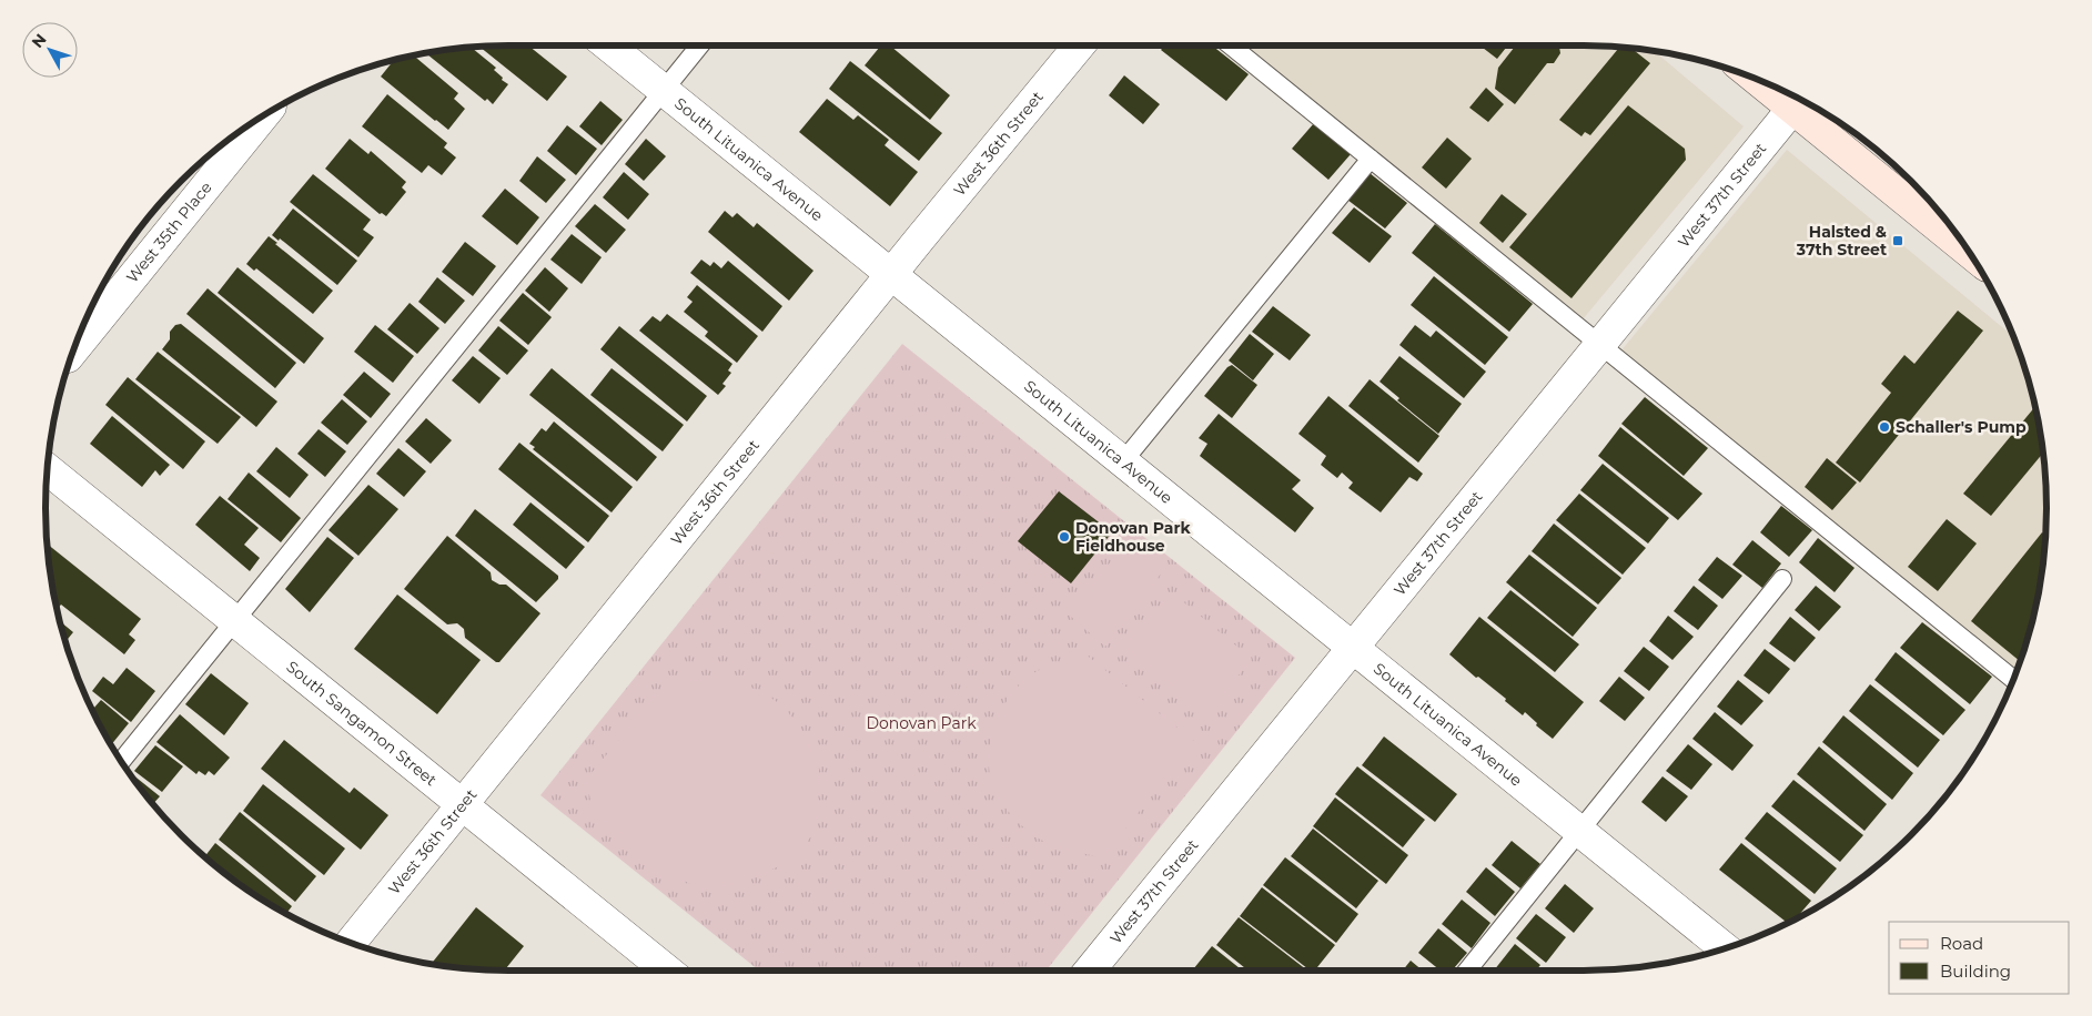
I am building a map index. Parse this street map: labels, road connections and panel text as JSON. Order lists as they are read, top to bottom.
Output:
{
  "streets": {
    "street": [
      "West 36th Street",
      "South Lituanica Avenue",
      "West 37th Street",
      "West 35th Place",
      "South Sangamon Street"
    ]
  },
  "crossings": [
    ["West 36th Street", "South Lituanica Avenue"],
    ["West 36th Street", "South Sangamon Street"],
    ["South Lituanica Avenue", "West 37th Street"]
  ],
  "parks": ["Donovan Park"],
  "places": {
    "transit": ["Halsted & 37th Street"],
    "other": ["Schaller's Pump", "Donovan Park Fieldhouse"]
  },
  "legend": ["Road", "Building"],
  "north": "top left"
}
